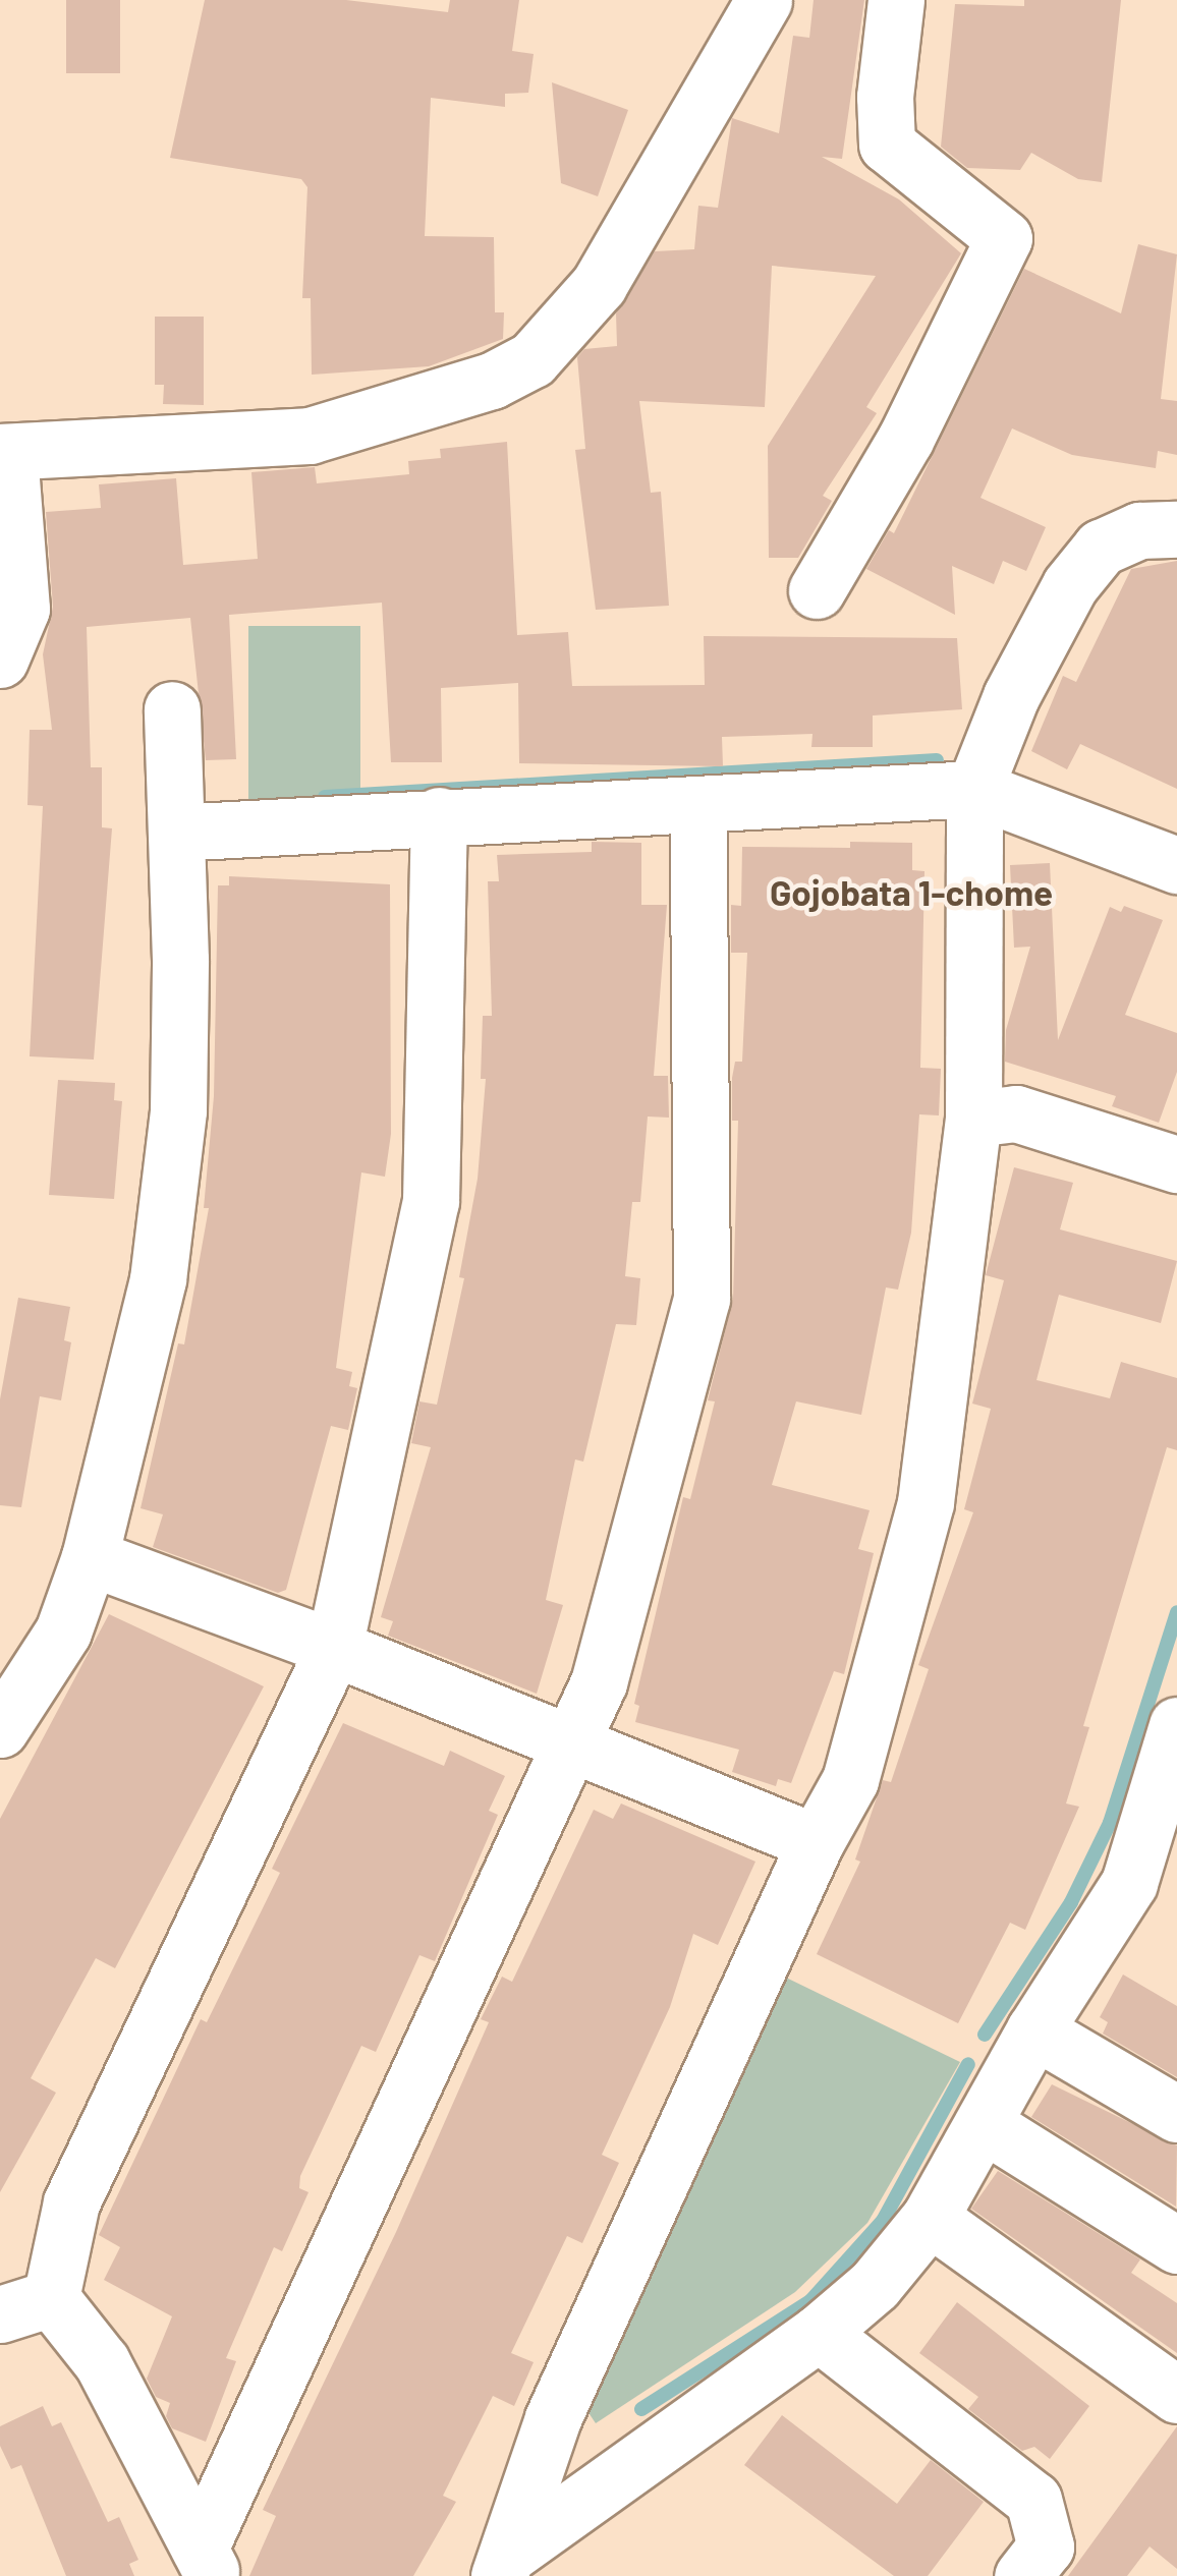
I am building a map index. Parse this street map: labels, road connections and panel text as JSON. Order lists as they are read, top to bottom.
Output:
{
  "districts": ["Gojobata 1-chome"]
}
